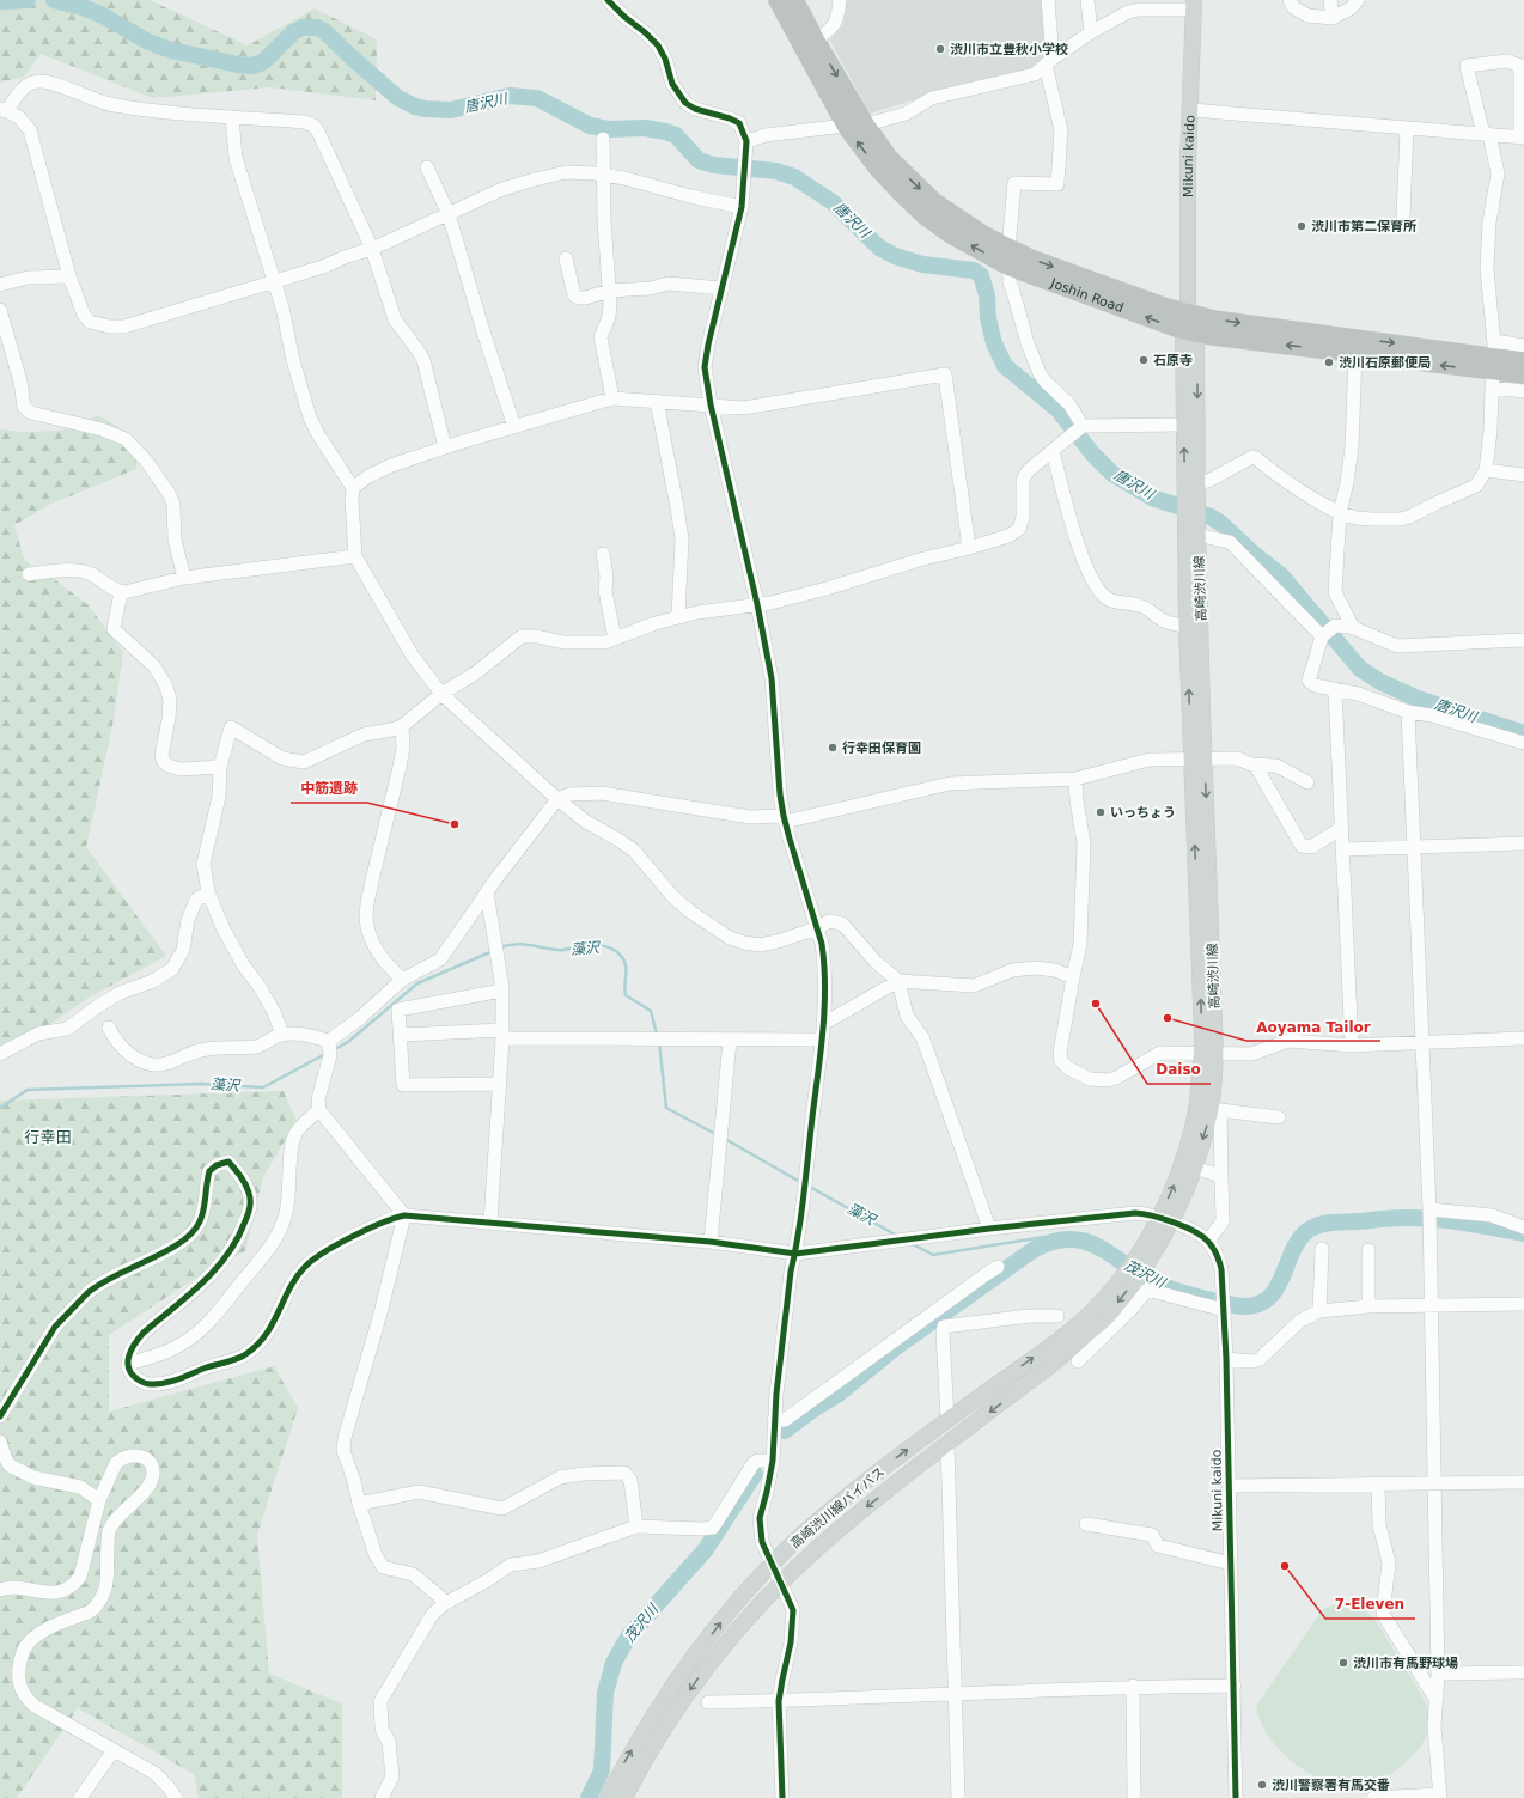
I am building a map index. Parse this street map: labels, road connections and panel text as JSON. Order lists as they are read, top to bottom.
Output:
{
  "streets": {
    "highway": ["Joshin Road"],
    "main road": ["Mikuni kaido", "高崎渋川線", "高崎渋川線バイパス"]
  },
  "crossings": [
    ["Mikuni kaido", "Joshin Road"],
    ["Mikuni kaido", "高崎渋川線"],
    ["Joshin Road", "高崎渋川線"],
    ["高崎渋川線", "高崎渋川線バイパス"]
  ],
  "districts": ["行幸田"],
  "water": ["唐沢川", "藻沢", "茂沢川"],
  "places": [
    "渋川市立豊秋小学校",
    "渋川市第二保育所",
    "石原寺",
    "渋川石原郵便局",
    "行幸田保育園",
    "いっちょう",
    "中筋遺跡",
    "Daiso",
    "Aoyama Tailor",
    "7-Eleven",
    "渋川市有馬野球場",
    "渋川警察署有馬交番"
  ]
}
